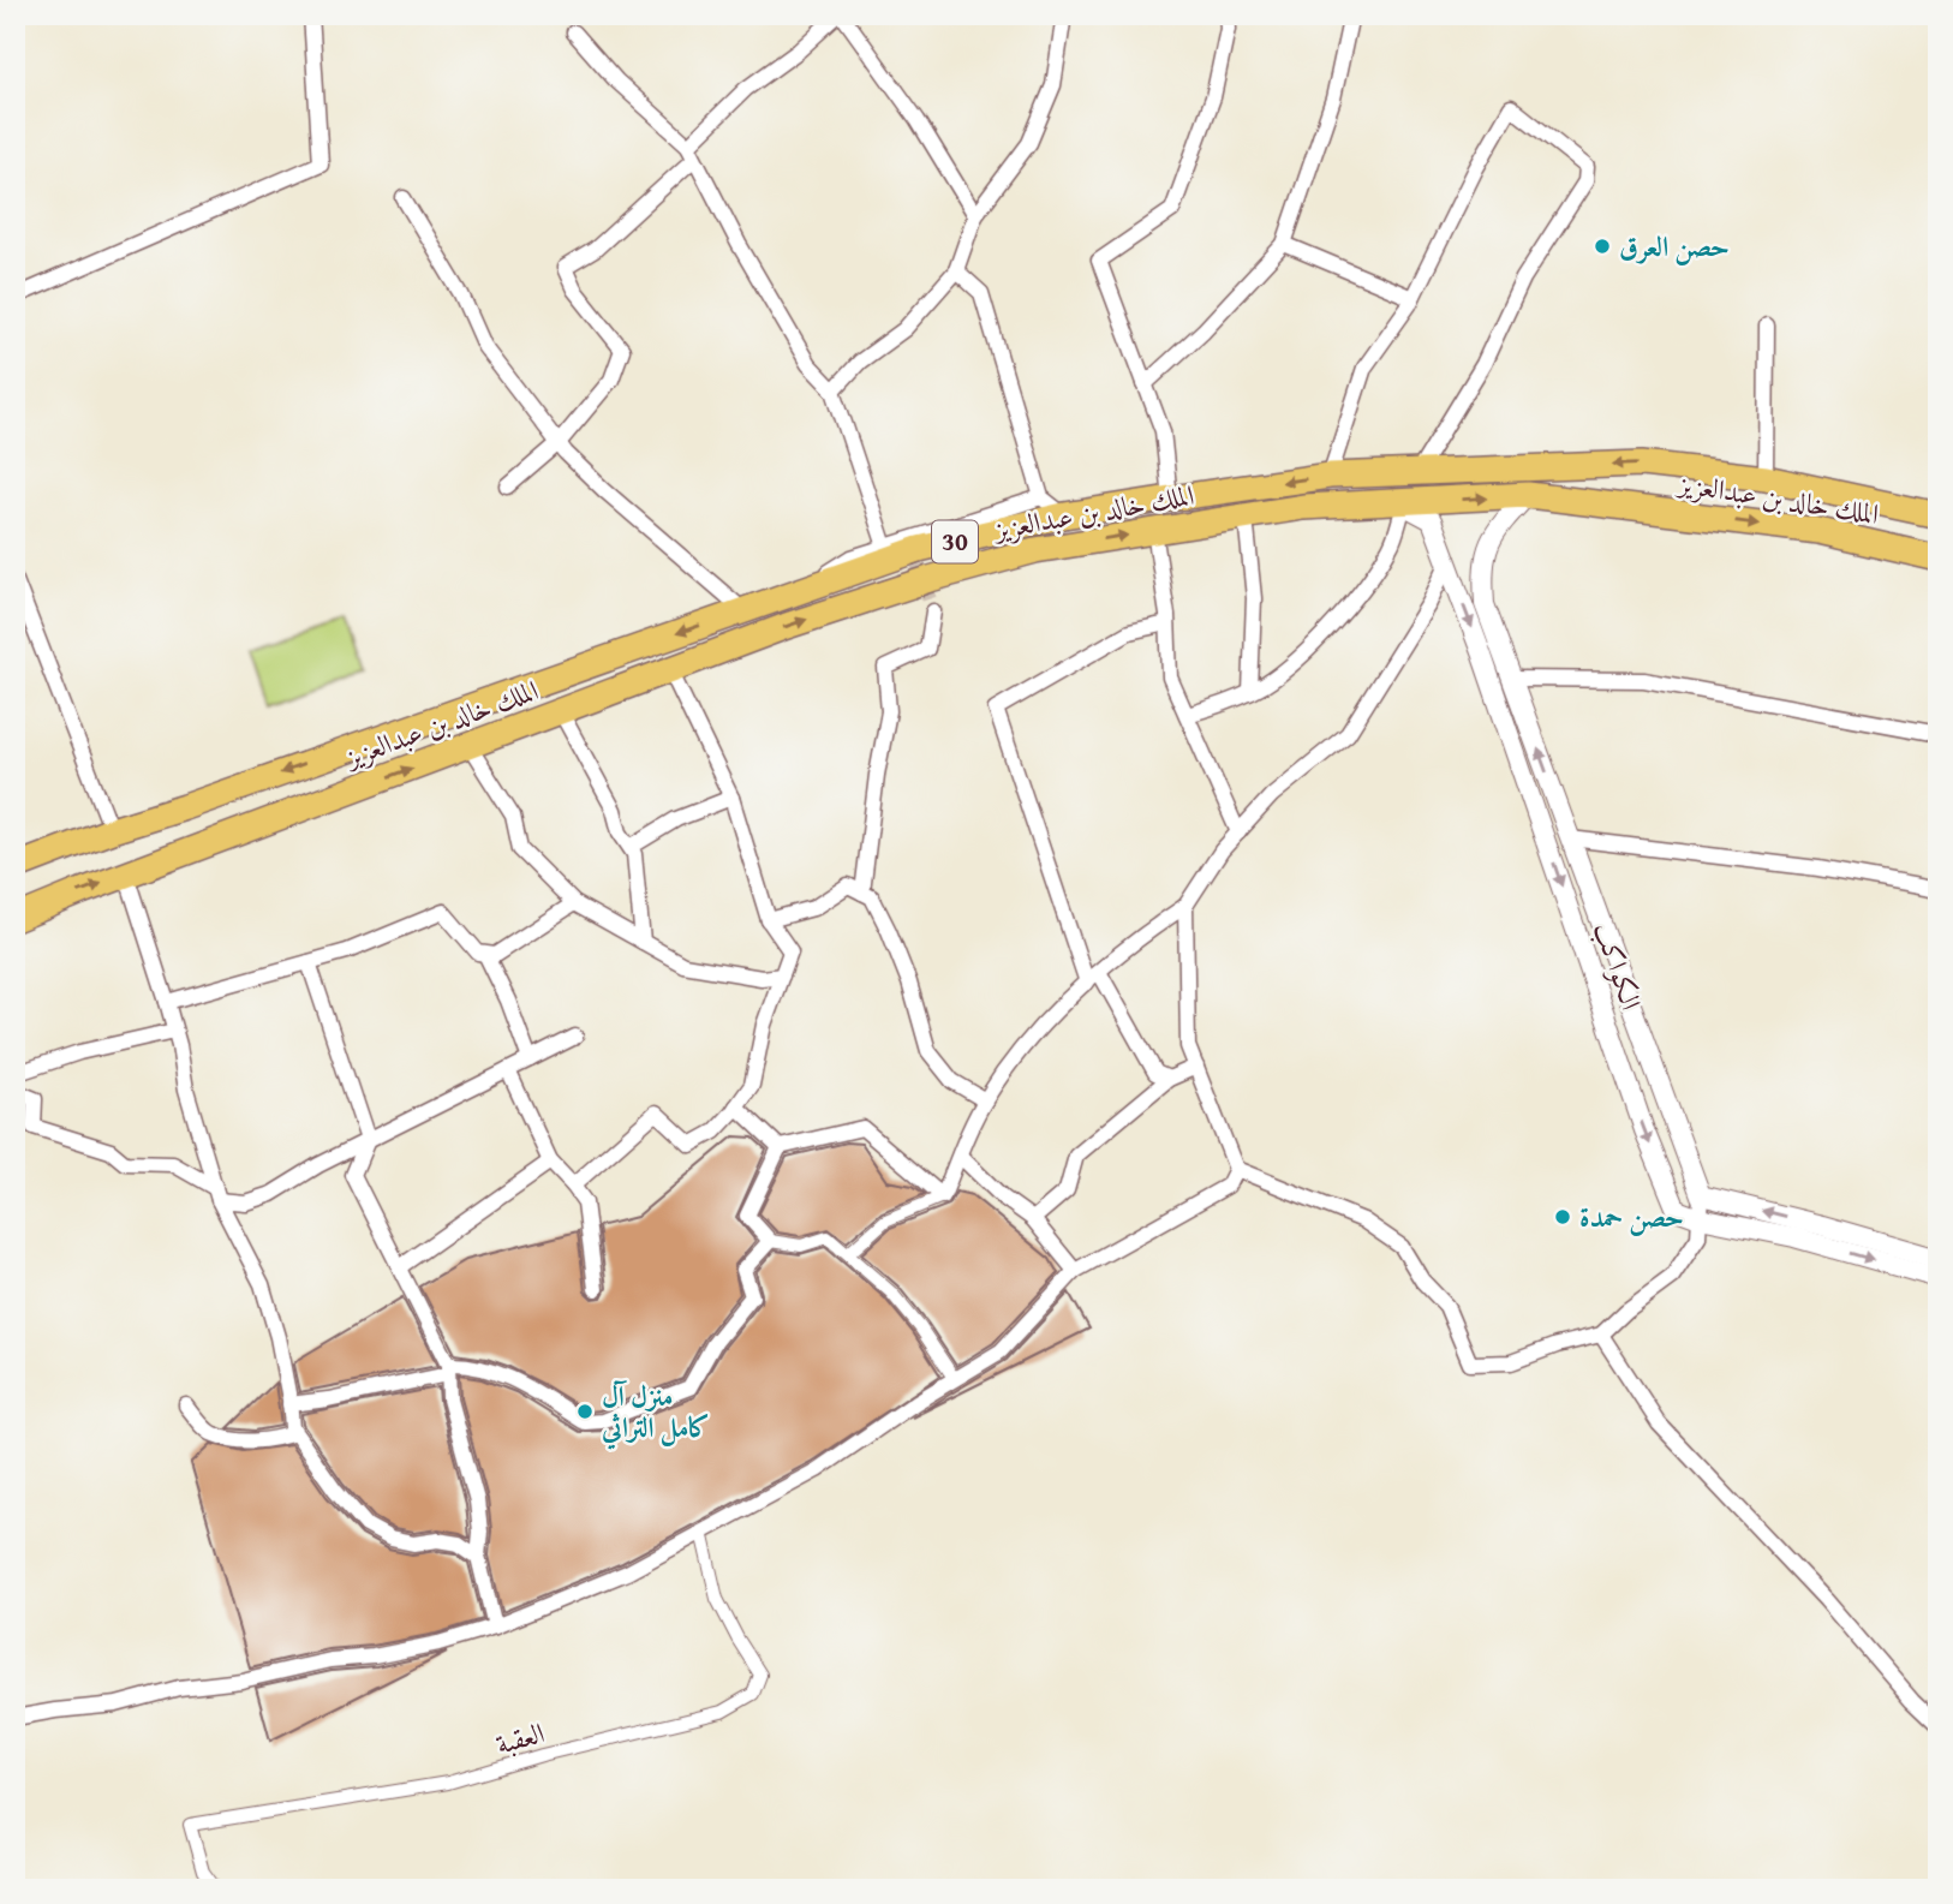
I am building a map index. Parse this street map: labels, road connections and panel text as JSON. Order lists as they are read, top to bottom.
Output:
{
  "streets": {
    "highway": ["الملك خالد بن عبدالعزيز", "30"],
    "street": ["الكواكب", "العقبة"]
  },
  "crossings": [
    ["الملك خالد بن عبدالعزيز", "الكواكب"]
  ],
  "places": ["حصن العرق", "حصن حمدة", "منزل آل كامل التراثي"]
}
